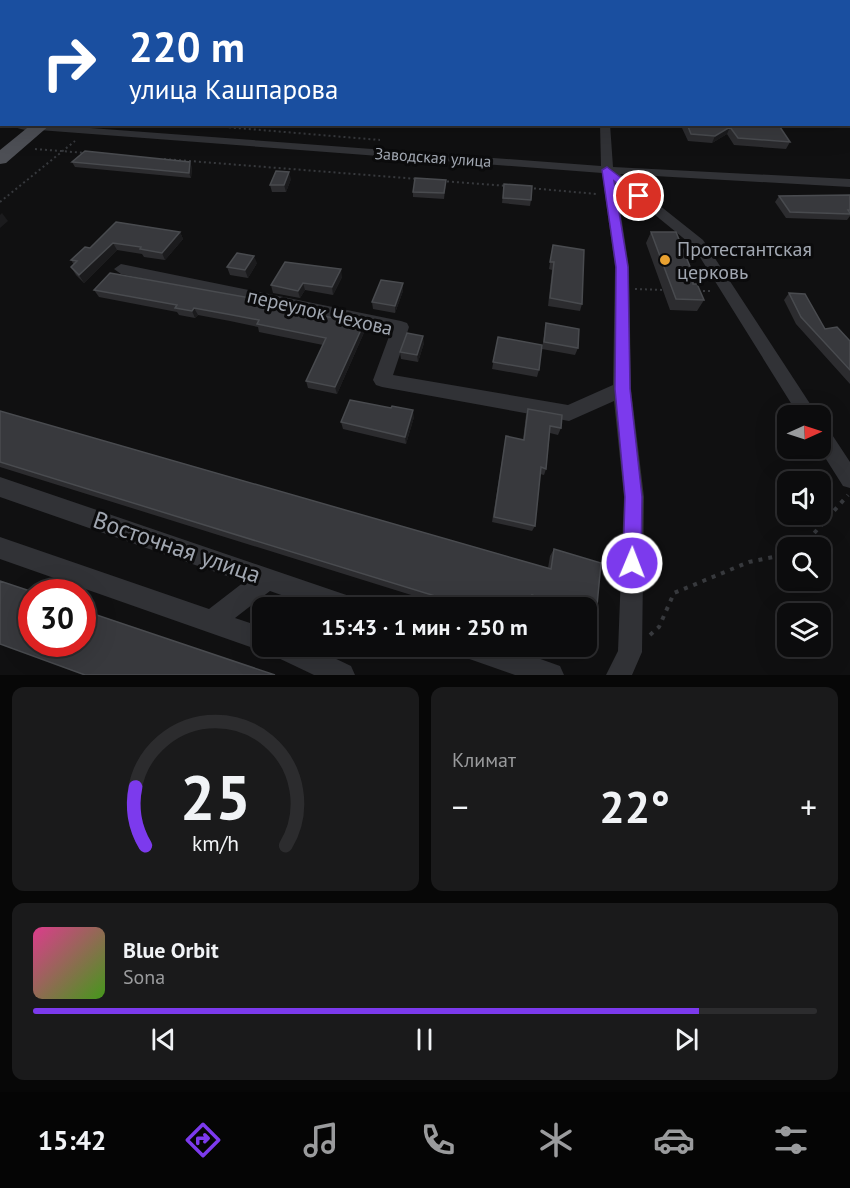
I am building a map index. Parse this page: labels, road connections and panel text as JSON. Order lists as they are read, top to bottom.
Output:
{
  "streets": {
    "street": ["Заводская улица", "переулок Чехова", "Восточная улица"]
  },
  "places": ["Протестантская церковь"],
  "north": "right",
  "page": {
    "turn": ["220 m", "улица Кашпарова"],
    "limit": "30",
    "trip": "15:43 · 1 мин · 250 m",
    "tile": "Климат",
    "heat": ["−", "22°", "+"],
    "song": ["Blue Orbit", "Sona"],
    "tabs": "15:42",
    "gauge": ["25", "km/h"]
  }
}
